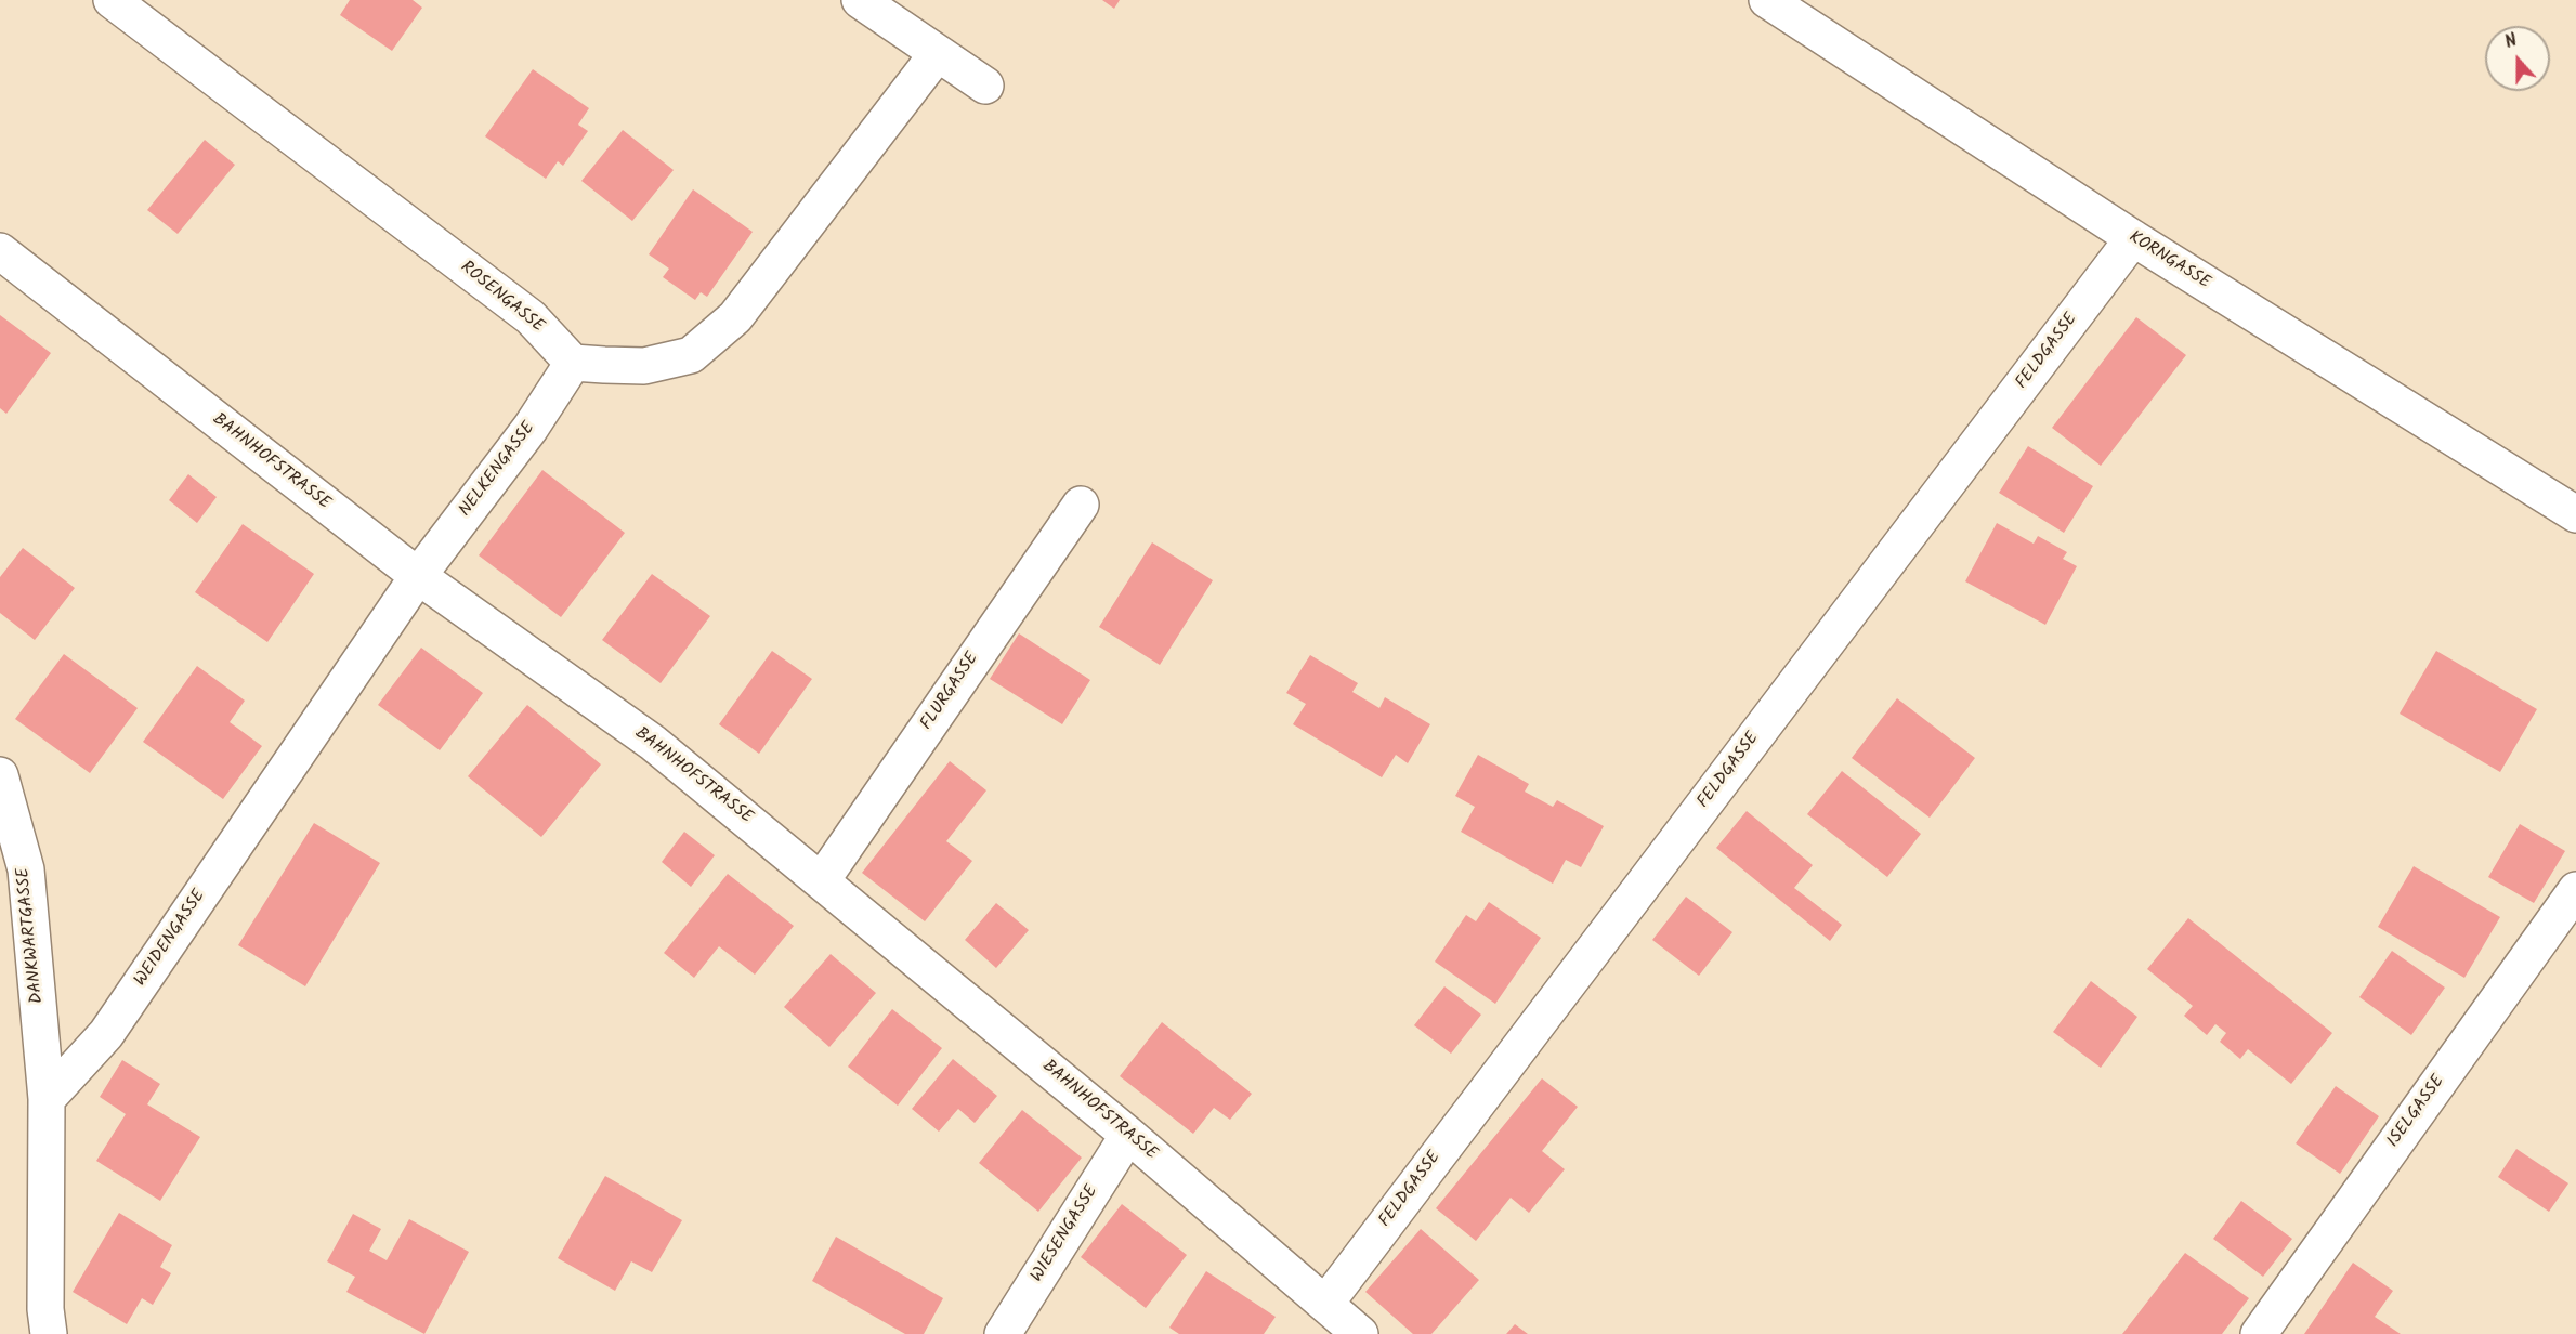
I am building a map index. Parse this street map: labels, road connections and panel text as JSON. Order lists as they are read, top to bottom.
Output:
{
  "streets": {
    "street": [
      "KORNGASSE",
      "ROSENGASSE",
      "FELDGASSE",
      "BAHNHOFSTRASSE",
      "NELKENGASSE",
      "FLURGASSE",
      "DANKWARTGASSE",
      "WEIDENGASSE",
      "ISELGASSE",
      "WIESENGASSE"
    ]
  },
  "crossings": [
    ["KORNGASSE", "FELDGASSE"],
    ["ROSENGASSE", "NELKENGASSE"],
    ["FELDGASSE", "BAHNHOFSTRASSE"],
    ["BAHNHOFSTRASSE", "NELKENGASSE"],
    ["BAHNHOFSTRASSE", "FLURGASSE"],
    ["BAHNHOFSTRASSE", "WEIDENGASSE"],
    ["BAHNHOFSTRASSE", "WIESENGASSE"],
    ["NELKENGASSE", "WEIDENGASSE"],
    ["DANKWARTGASSE", "WEIDENGASSE"]
  ],
  "north": "top"
}
